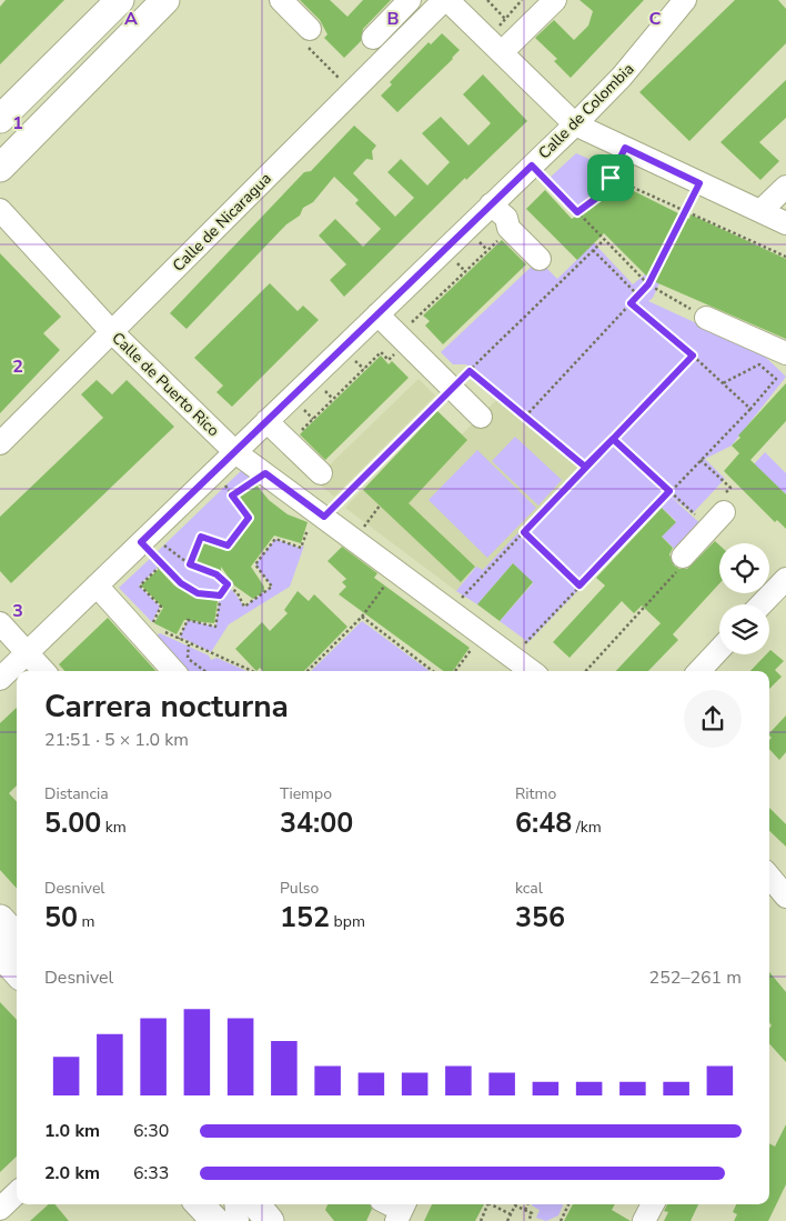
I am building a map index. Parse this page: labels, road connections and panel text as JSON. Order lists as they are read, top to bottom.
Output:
{
  "streets": {
    "street": ["Calle de Colombia", "Calle de Nicaragua", "Calle de Puerto Rico"]
  },
  "crossings": [
    ["Calle de Colombia", "Calle de Puerto Rico"],
    ["Calle de Nicaragua", "Calle de Puerto Rico"]
  ],
  "page": {
    "heading": ["Carrera nocturna", "21:51 · 5 × 1.0 km"],
    "stats": [
      ["Distancia", "5.00 km"],
      ["Tiempo", "34:00"],
      ["Ritmo", "6:48 /km"],
      ["Desnivel", "50 m"],
      ["Pulso", "152 bpm"],
      ["kcal", "356"]
    ],
    "chart": ["Desnivel", "252–261 m"],
    "list": [
      {
        "name": "1.0 km",
        "note": "6:30"
      },
      {
        "name": "2.0 km",
        "note": "6:33"
      }
    ]
  },
  "grid": {
    "columns": ["A", "B", "C"],
    "rows": ["1", "2", "3"]
  }
}
